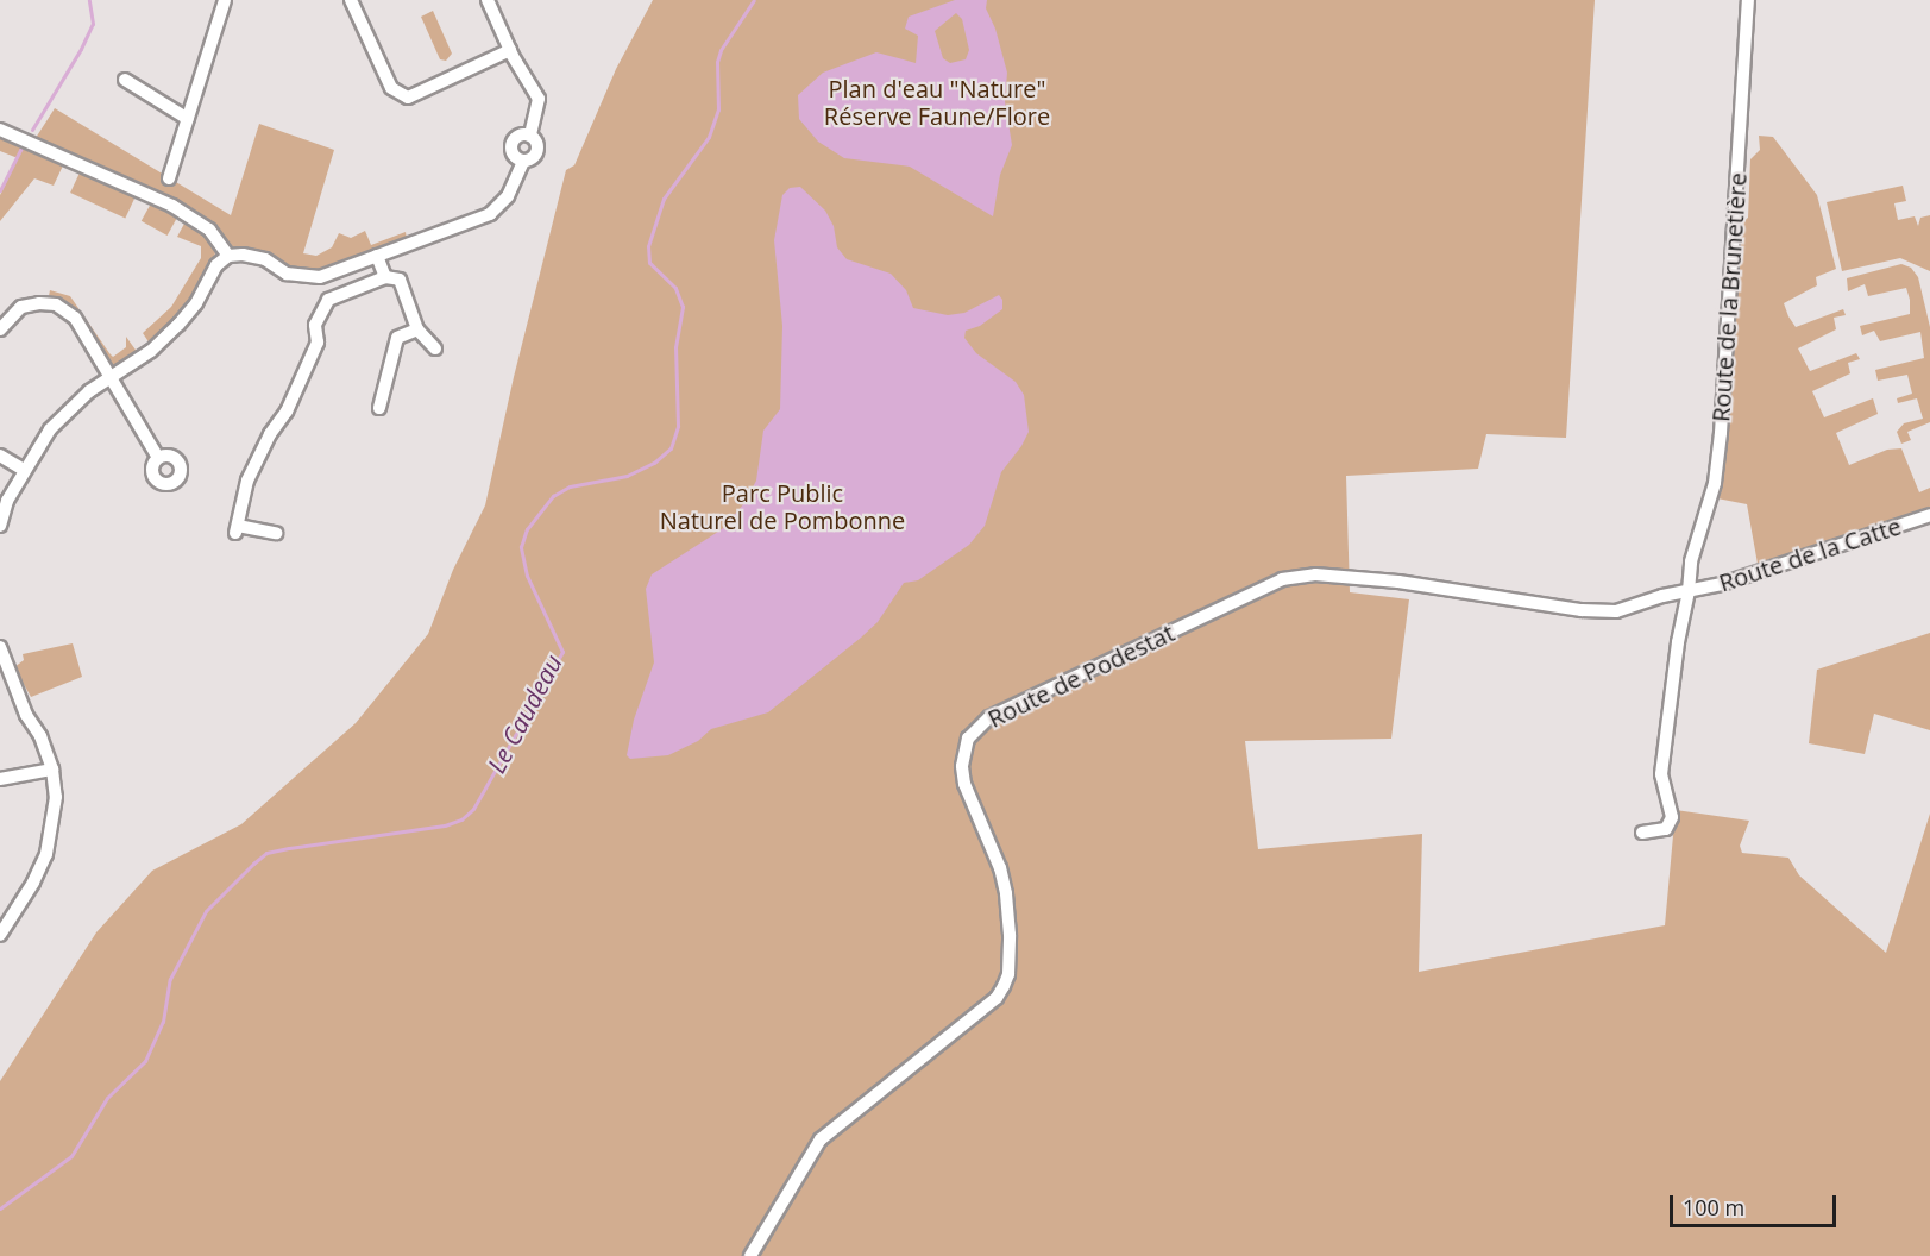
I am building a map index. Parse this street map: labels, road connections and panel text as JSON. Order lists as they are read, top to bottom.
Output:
{
  "streets": {
    "street": ["Route de la Brunetière", "Route de la Catte", "Route de Podestat"]
  },
  "crossings": [
    ["Route de la Brunetière", "Route de la Catte"],
    ["Route de la Brunetière", "Route de Podestat"],
    ["Route de la Catte", "Route de Podestat"]
  ],
  "water": ["Le Caudeau"],
  "parks": ["Plan d'eau \"Nature\" Réserve Faune/Flore", "Parc Public Naturel de Pombonne"],
  "scale_bar": "100 m"
}
